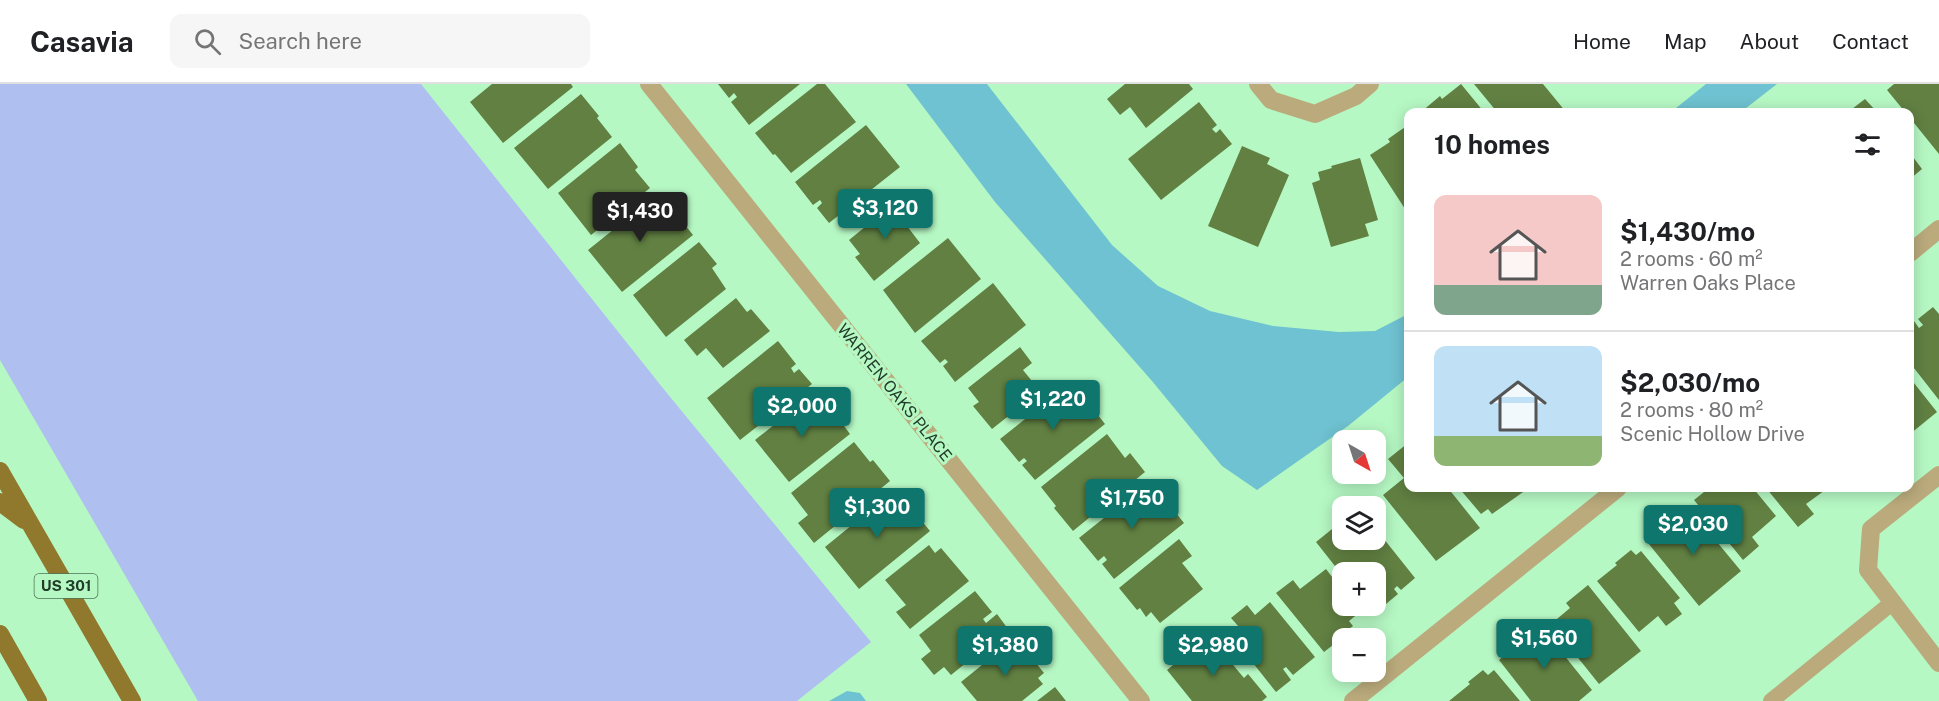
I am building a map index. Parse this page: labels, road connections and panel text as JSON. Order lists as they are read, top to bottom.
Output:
{
  "streets": {
    "main road": ["US 301"],
    "street": ["WARREN OAKS PLACE"]
  },
  "north": "bottom right",
  "page": {
    "header": "Casavia",
    "search": "Search here",
    "nav": [
      "Home",
      "Map",
      "About",
      "Contact"
    ],
    "heading": "10 homes",
    "list": [
      {
        "name": "$1,430/mo",
        "note": "2 rooms · 60 m² · Warren Oaks Place"
      },
      {
        "name": "$2,030/mo",
        "note": "2 rooms · 80 m² · Scenic Hollow Drive"
      }
    ],
    "price": [
      "$3,120",
      "$1,430",
      "$1,220",
      "$2,000",
      "$1,750",
      "$1,300",
      "$2,030",
      "$1,560",
      "$1,380",
      "$2,980"
    ],
    "map_buttons": ["+", "−"]
  }
}
